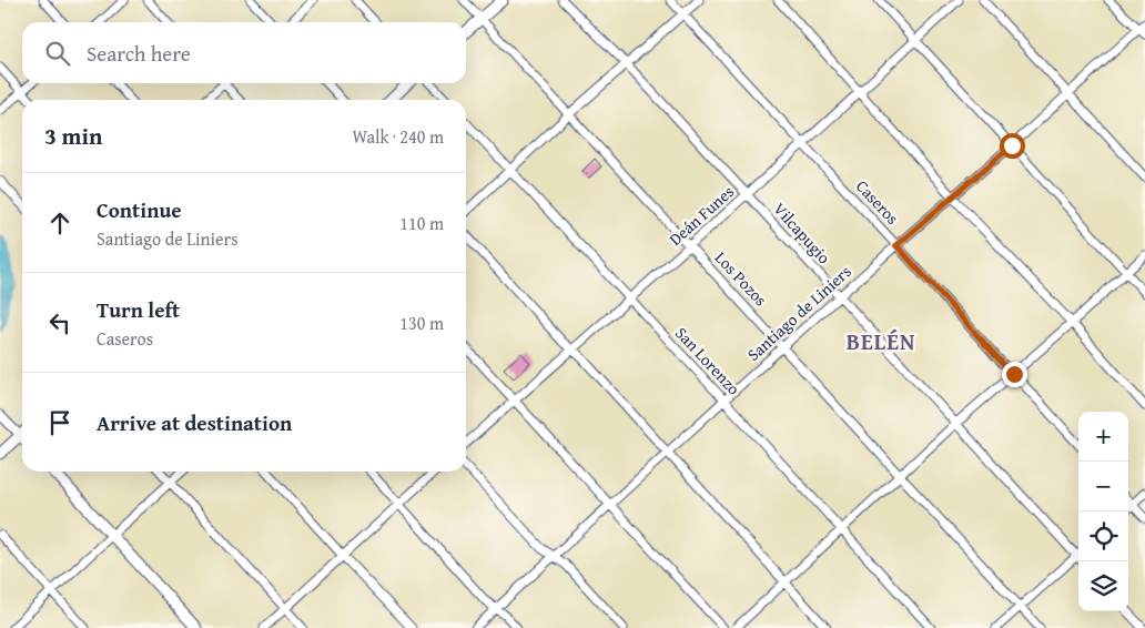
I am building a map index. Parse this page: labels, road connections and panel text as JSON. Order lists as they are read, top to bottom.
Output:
{
  "streets": {
    "street": [
      "Caseros",
      "Deán Funes",
      "Vilcapugio",
      "Los Pozos",
      "Santiago de Liniers",
      "San Lorenzo"
    ]
  },
  "crossings": [
    ["Caseros", "Deán Funes"],
    ["Caseros", "Santiago de Liniers"],
    ["Deán Funes", "Vilcapugio"],
    ["Deán Funes", "Los Pozos"],
    ["Deán Funes", "San Lorenzo"],
    ["Vilcapugio", "Santiago de Liniers"],
    ["Los Pozos", "Santiago de Liniers"],
    ["Santiago de Liniers", "San Lorenzo"]
  ],
  "districts": ["BELÉN"],
  "page": {
    "search": "Search here",
    "heading": ["3 min", "Walk · 240 m"],
    "list": [
      ["Continue", "Santiago de Liniers", "110 m"],
      ["Turn left", "Caseros", "130 m"],
      "Arrive at destination"
    ],
    "map_buttons": ["+", "−"]
  }
}
